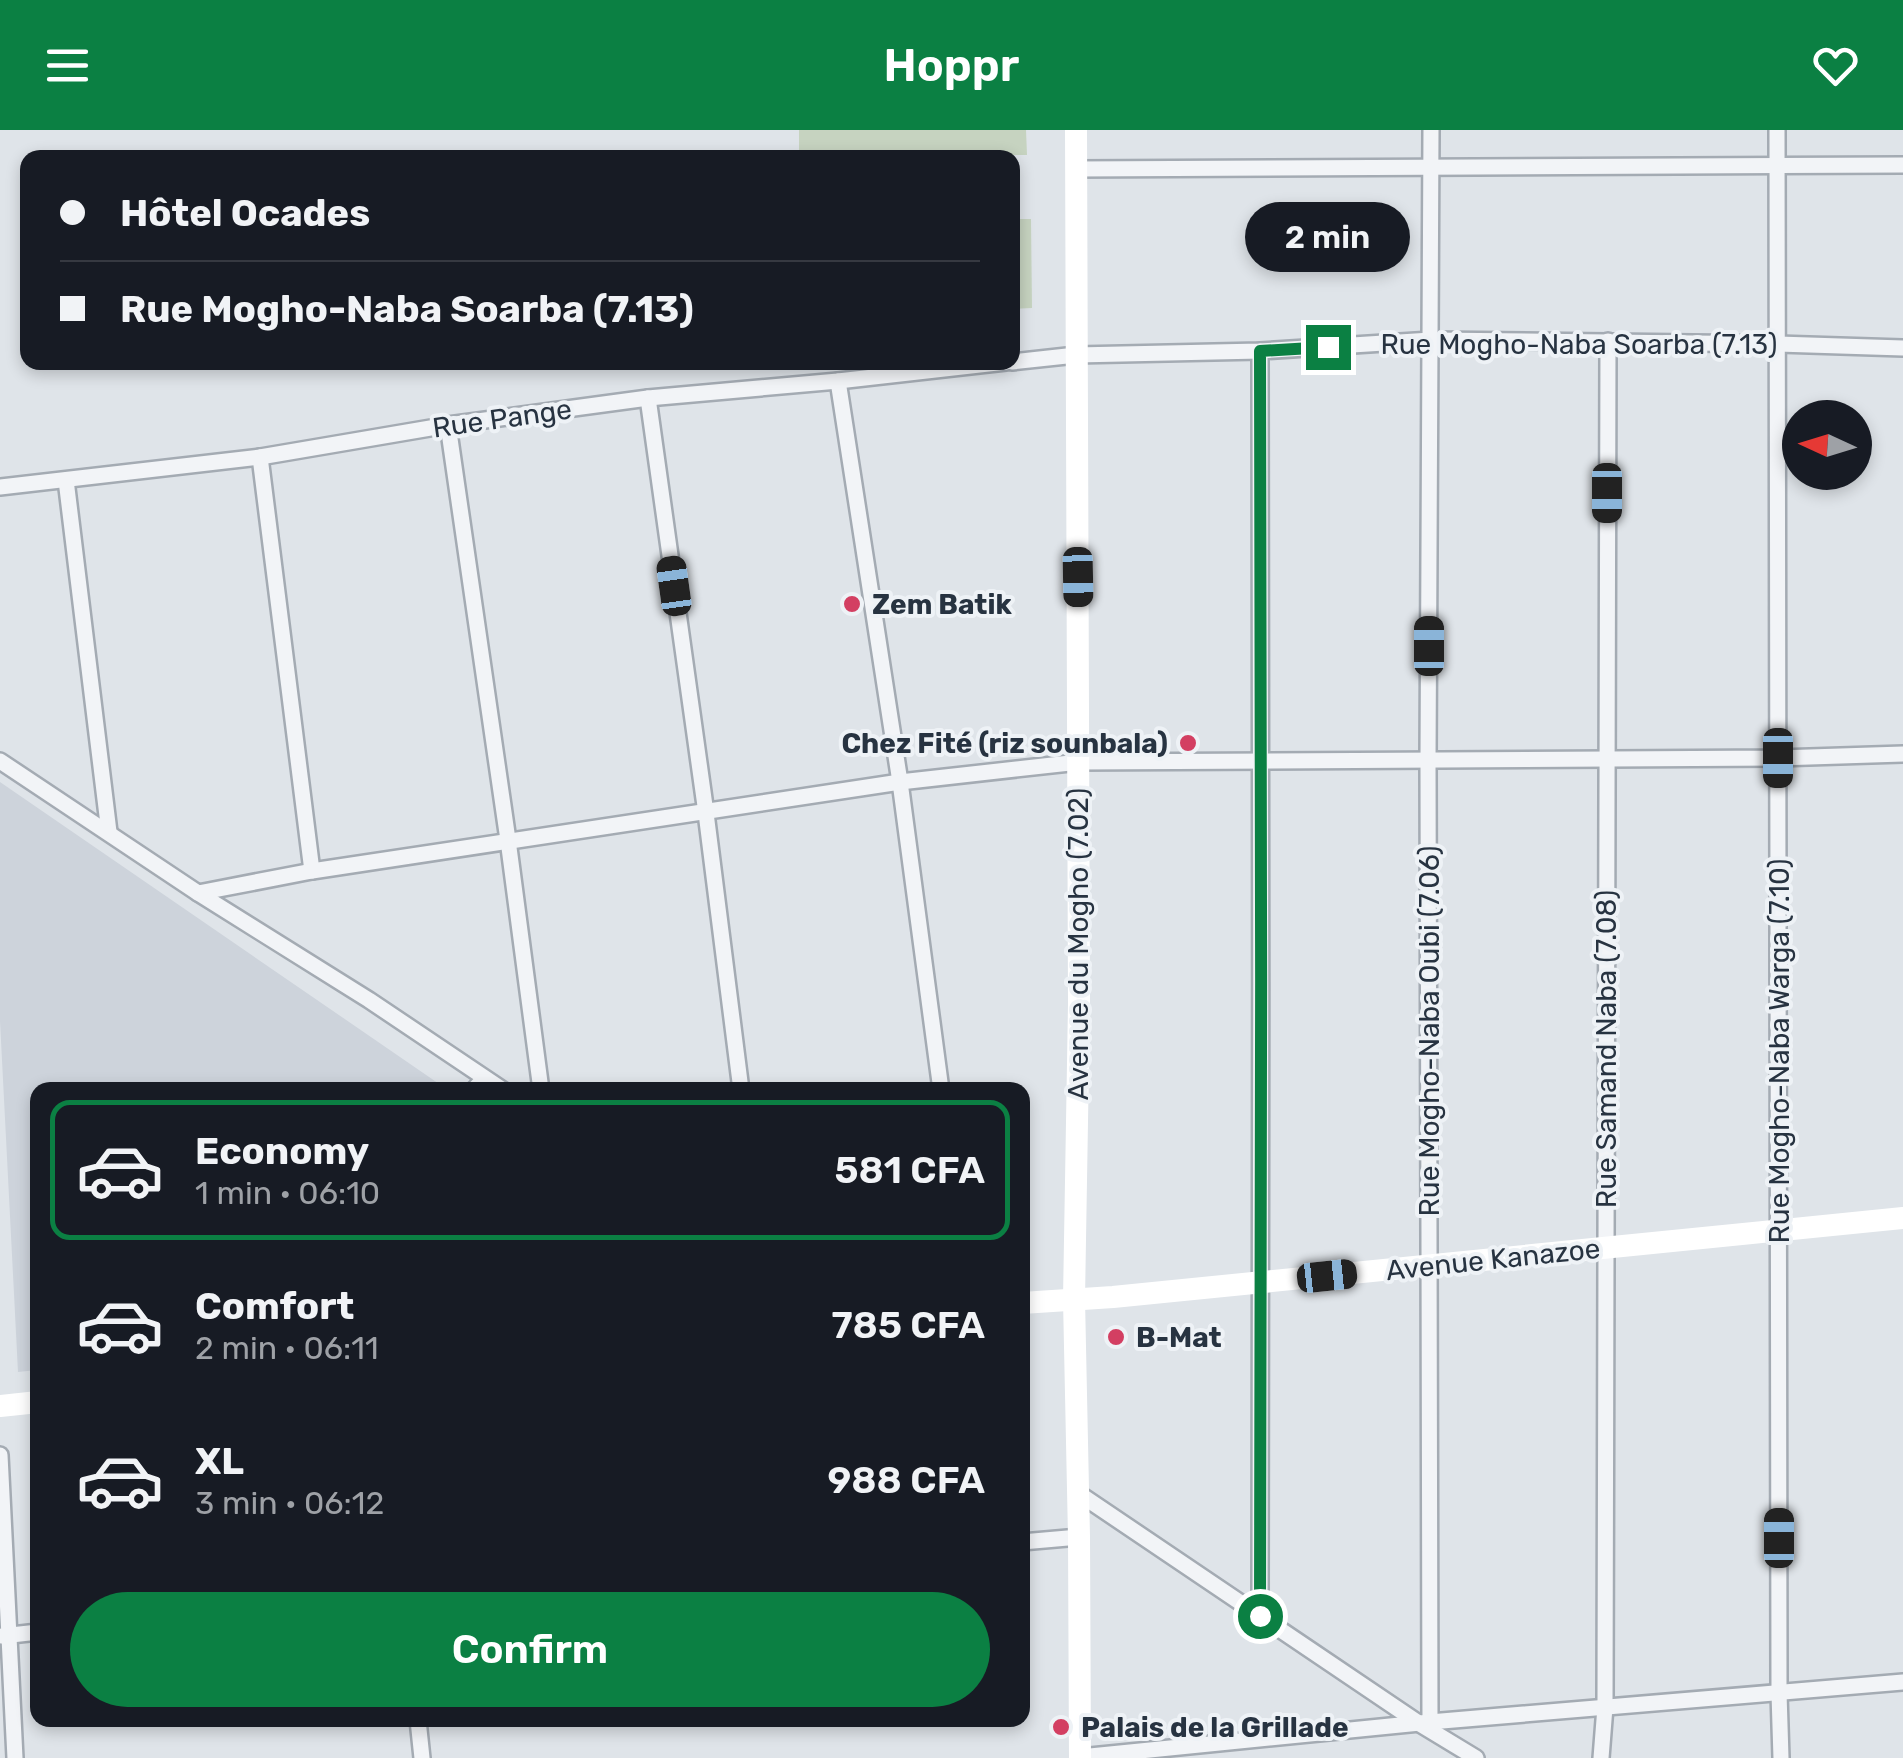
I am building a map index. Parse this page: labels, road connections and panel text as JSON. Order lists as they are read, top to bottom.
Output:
{
  "streets": {
    "main road": ["Avenue du Mogho (7.02)", "Avenue Kanazoe"],
    "street": [
      "Rue Mogho-Naba Soarba (7.13)",
      "Rue Pange",
      "Rue Mogho-Naba Oubi (7.06)",
      "Rue Samand Naba (7.08)",
      "Rue Mogho-Naba Warga (7.10)"
    ]
  },
  "crossings": [
    ["Rue Mogho-Naba Soarba (7.13)", "Rue Pange"],
    ["Rue Mogho-Naba Soarba (7.13)", "Avenue du Mogho (7.02)"],
    ["Rue Mogho-Naba Soarba (7.13)", "Rue Mogho-Naba Oubi (7.06)"],
    ["Rue Mogho-Naba Soarba (7.13)", "Rue Samand Naba (7.08)"],
    ["Rue Mogho-Naba Soarba (7.13)", "Rue Mogho-Naba Warga (7.10)"],
    ["Rue Pange", "Avenue du Mogho (7.02)"],
    ["Avenue du Mogho (7.02)", "Avenue Kanazoe"],
    ["Rue Mogho-Naba Oubi (7.06)", "Avenue Kanazoe"],
    ["Rue Samand Naba (7.08)", "Avenue Kanazoe"],
    ["Rue Mogho-Naba Warga (7.10)", "Avenue Kanazoe"]
  ],
  "places": [
    "Zem Batik",
    "Chez Fité (riz sounbala)",
    "B-Mat",
    "Palais de la Grillade"
  ],
  "north": "left",
  "page": {
    "header": "Hoppr",
    "banner": ["Hôtel Ocades", "Rue Mogho-Naba Soarba (7.13)"],
    "bubble": "2 min",
    "list": [
      {
        "name": "Economy",
        "note": "1 min · 06:10",
        "value": "581 CFA"
      },
      {
        "name": "Comfort",
        "note": "2 min · 06:11",
        "value": "785 CFA"
      },
      {
        "name": "XL",
        "note": "3 min · 06:12",
        "value": "988 CFA"
      }
    ],
    "buttons": "Confirm"
  }
}
